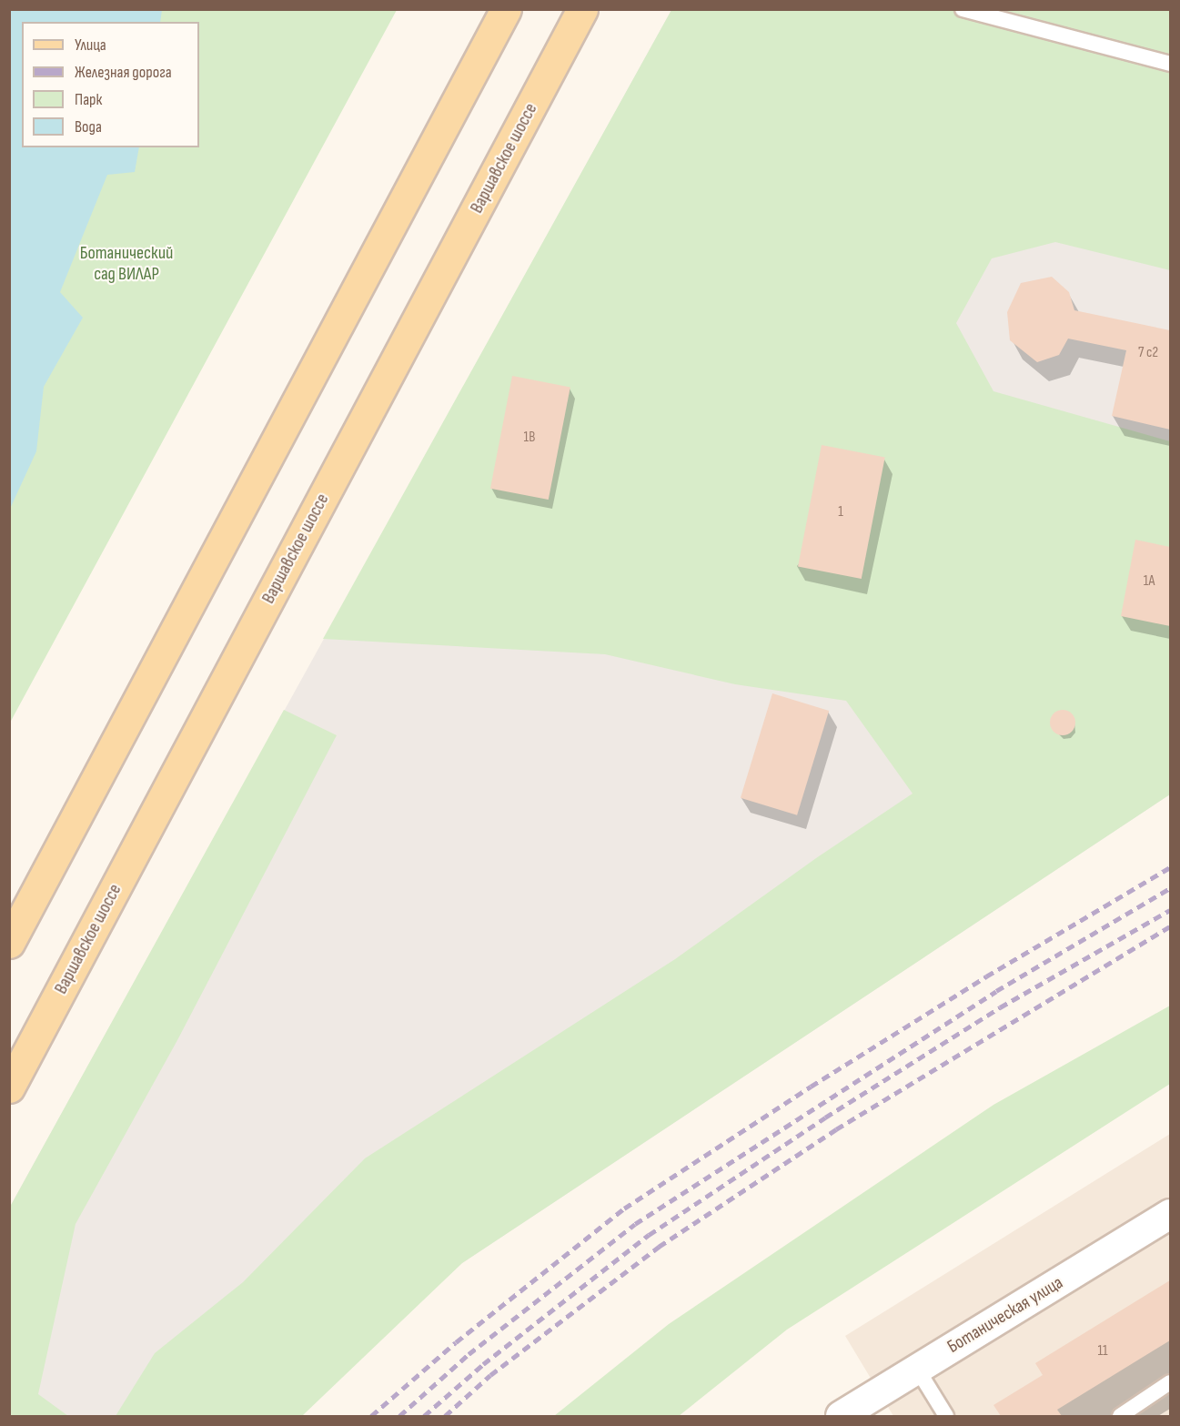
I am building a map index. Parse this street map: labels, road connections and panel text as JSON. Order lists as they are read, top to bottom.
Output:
{
  "streets": {
    "main road": ["Варшавское шоссе"],
    "street": ["Ботаническая улица"]
  },
  "parks": ["Ботанический сад ВИЛАР"],
  "house_numbers": [
    "7 с2",
    "1В",
    "1",
    "1А",
    "11"
  ],
  "legend": [
    "Улица",
    "Железная дорога",
    "Парк",
    "Вода"
  ]
}
